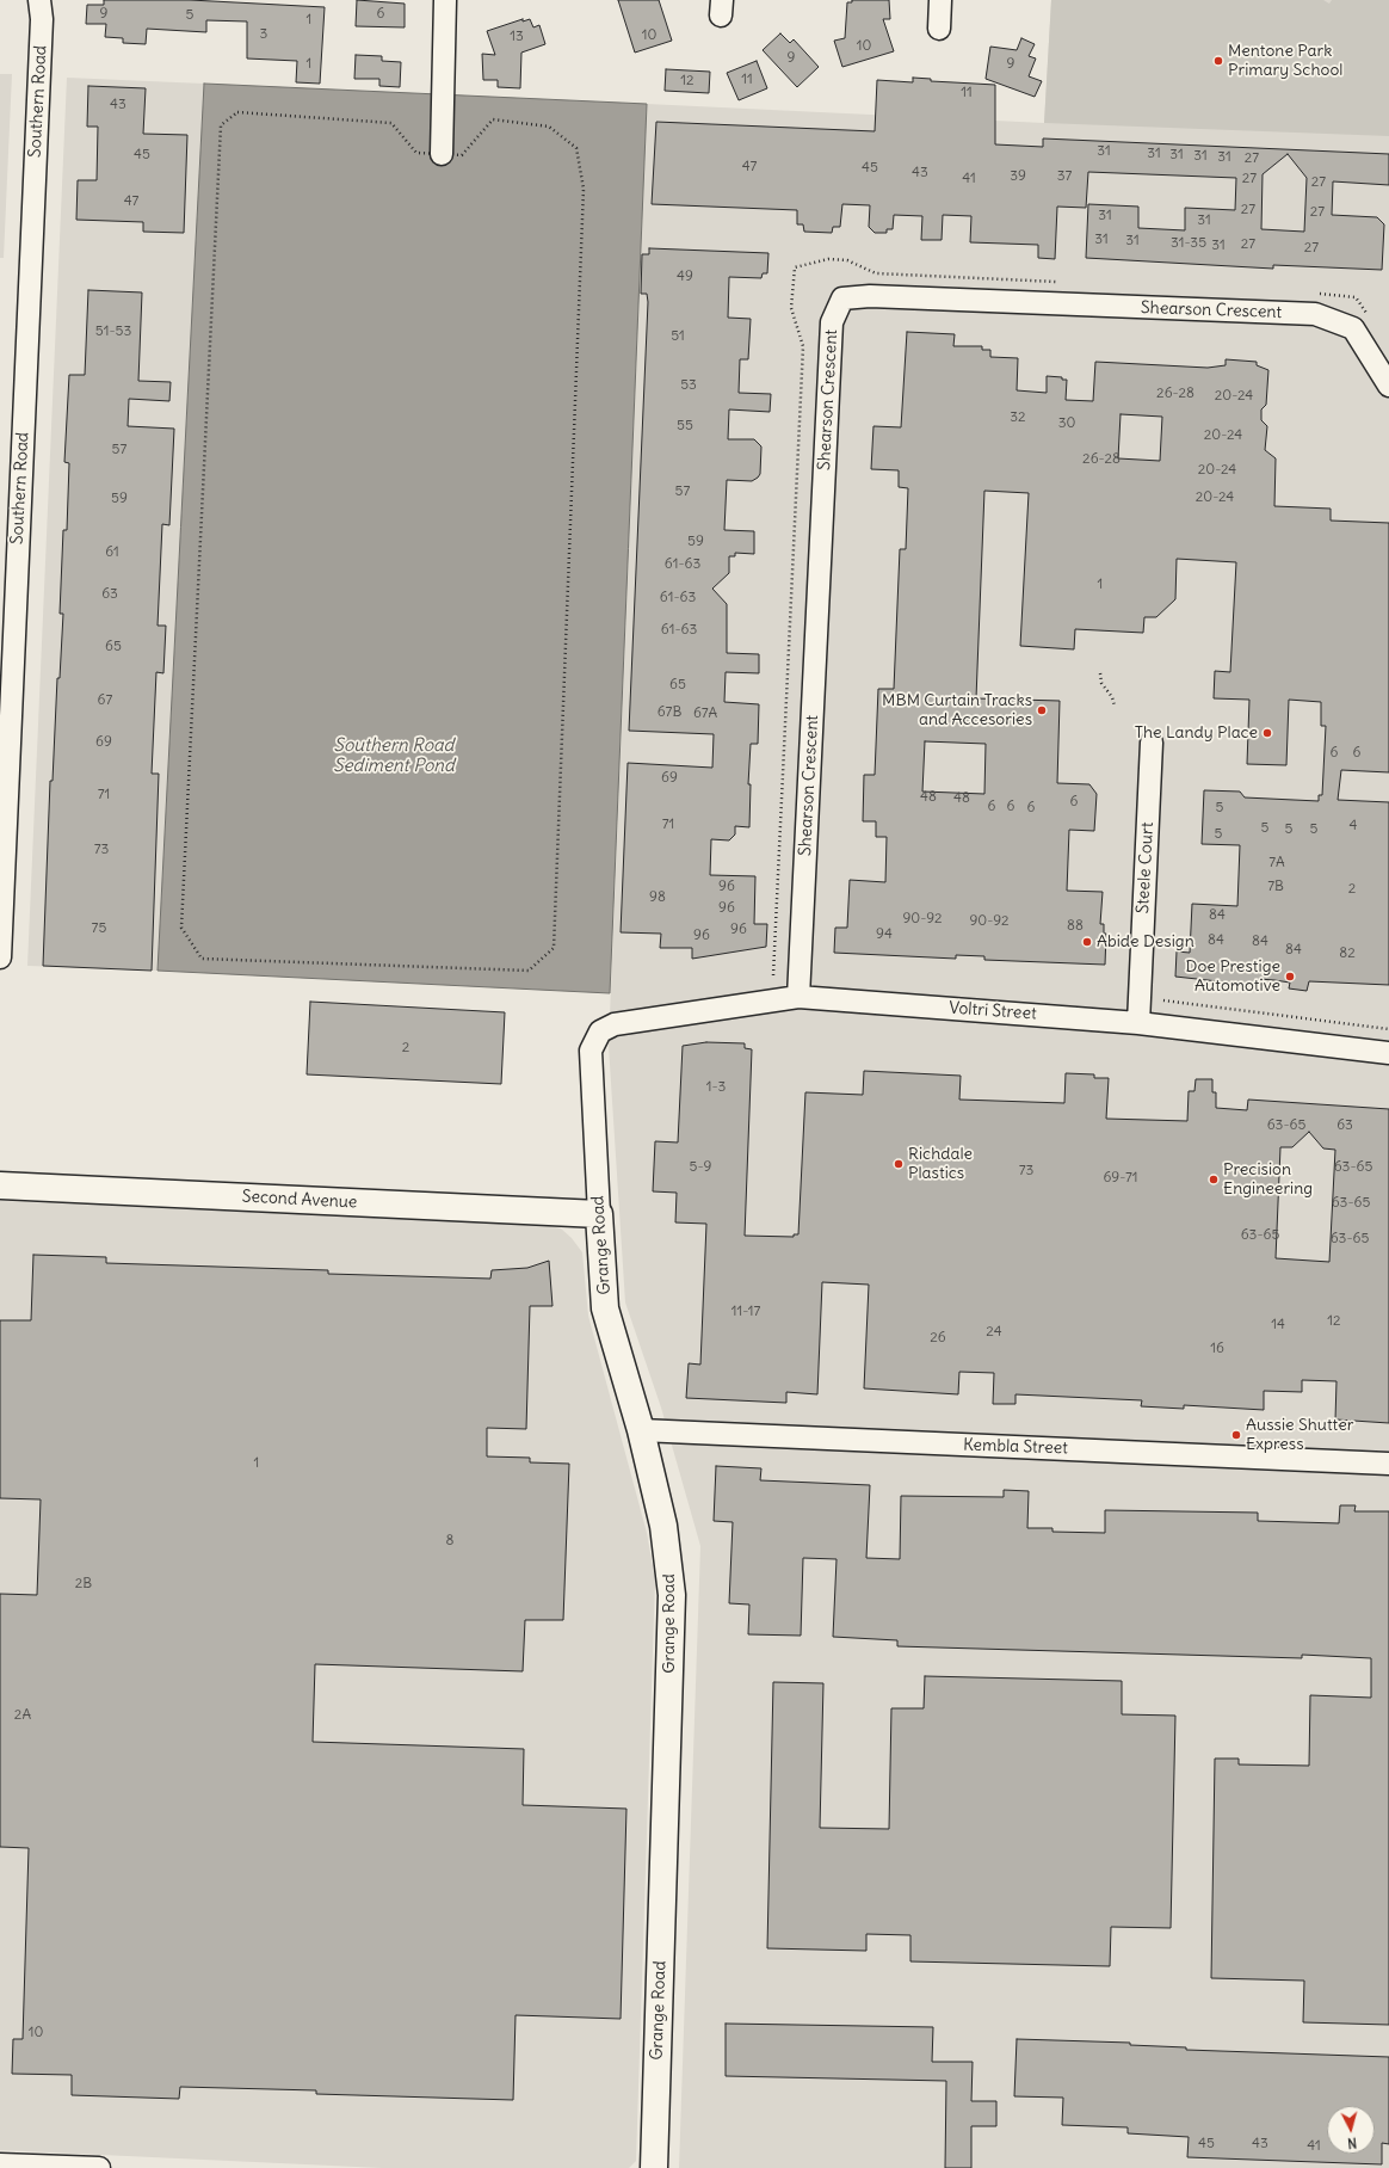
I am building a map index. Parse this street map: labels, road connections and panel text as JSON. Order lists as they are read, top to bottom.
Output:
{
  "streets": {
    "main road": ["Second Avenue", "Grange Road"],
    "street": [
      "Southern Road",
      "Shearson Crescent",
      "Steele Court",
      "Voltri Street",
      "Kembla Street"
    ]
  },
  "crossings": [
    ["Shearson Crescent", "Voltri Street"],
    ["Steele Court", "Voltri Street"],
    ["Voltri Street", "Grange Road"],
    ["Second Avenue", "Grange Road"],
    ["Grange Road", "Kembla Street"]
  ],
  "water": ["Southern Road Sediment Pond"],
  "places": [
    "Mentone Park Primary School",
    "MBM Curtain Tracks and Accesories",
    "The Landy Place",
    "Abide Design",
    "Doe Prestige Automotive",
    "Richdale Plastics",
    "Precision Engineering",
    "Aussie Shutter Express"
  ],
  "house_numbers": [
    "9",
    "6",
    "5",
    "1",
    "3",
    "10",
    "13",
    "10",
    "9",
    "1",
    "9",
    "11",
    "12",
    "11",
    "43",
    "31",
    "31",
    "45",
    "31",
    "31",
    "31",
    "27",
    "47",
    "45",
    "43",
    "39",
    "37",
    "41",
    "27",
    "27",
    "47",
    "27",
    "27",
    "31",
    "31",
    "31",
    "31",
    "31-35",
    "27",
    "31",
    "27",
    "49",
    "51-53",
    "51",
    "53",
    "26-28",
    "20-24",
    "32",
    "30",
    "55",
    "20-24",
    "57",
    "26-28",
    "20-24",
    "57",
    "20-24",
    "59",
    "59",
    "61",
    "61-63",
    "1",
    "63",
    "61-63",
    "61-63",
    "65",
    "65",
    "67",
    "67B",
    "67A",
    "69",
    "6",
    "6",
    "69",
    "71",
    "48",
    "48",
    "6",
    "6",
    "6",
    "6",
    "5",
    "71",
    "4",
    "5",
    "5",
    "5",
    "5",
    "73",
    "7A",
    "96",
    "7B",
    "2",
    "98",
    "96",
    "84",
    "90-92",
    "90-92",
    "88",
    "75",
    "96",
    "94",
    "96",
    "84",
    "84",
    "84",
    "82",
    "2",
    "1-3",
    "63-65",
    "63",
    "5-9",
    "63-65",
    "73",
    "69-71",
    "63-65",
    "63-65",
    "63-65",
    "11-17",
    "12",
    "14",
    "24",
    "26",
    "16",
    "1",
    "8",
    "2B",
    "2A",
    "10",
    "45",
    "43",
    "41"
  ],
  "north": "bottom"
}
